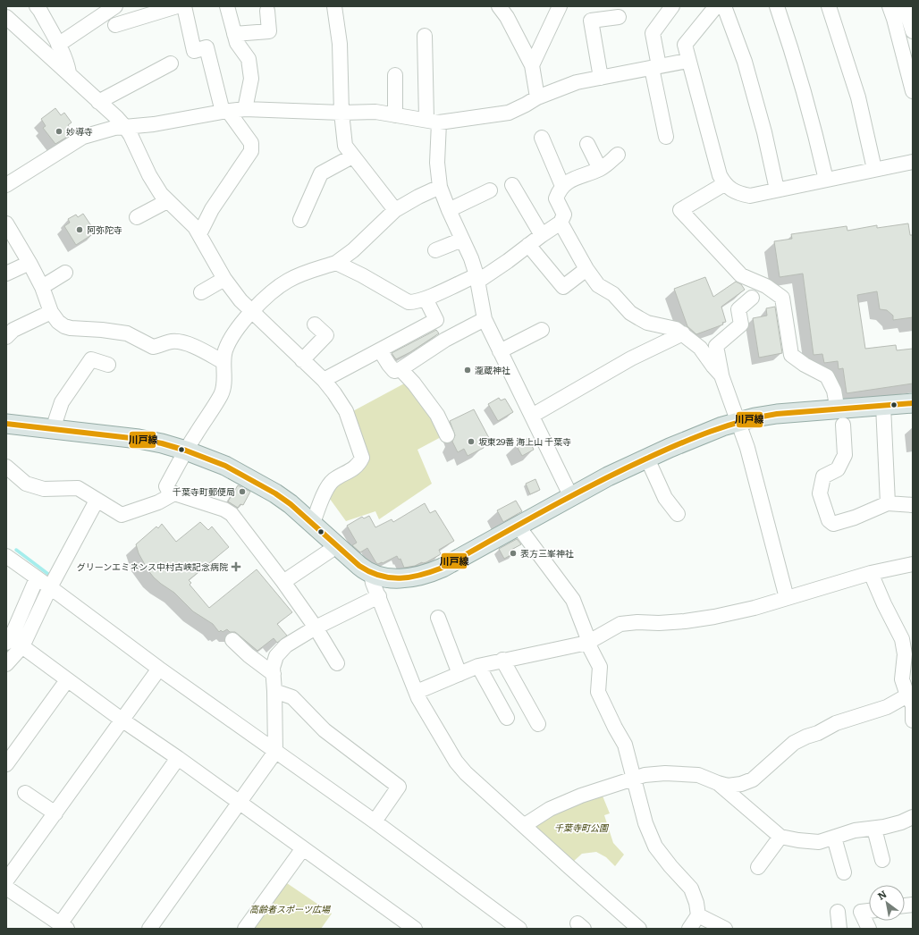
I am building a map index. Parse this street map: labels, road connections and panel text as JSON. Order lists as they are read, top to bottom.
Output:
{
  "parks": ["千葉寺町公園", "高齢者スポーツ広場"],
  "places": {
    "other": [
      "妙導寺",
      "阿弥陀寺",
      "瀧蔵神社",
      "坂東29番 海上山 千葉寺",
      "千葉寺町郵便局",
      "表方三峯神社"
    ],
    "health": ["グリーンエミネンス中村古峡記念病院"]
  },
  "lines": ["transit line 川戸線"],
  "north": "top left"
}
